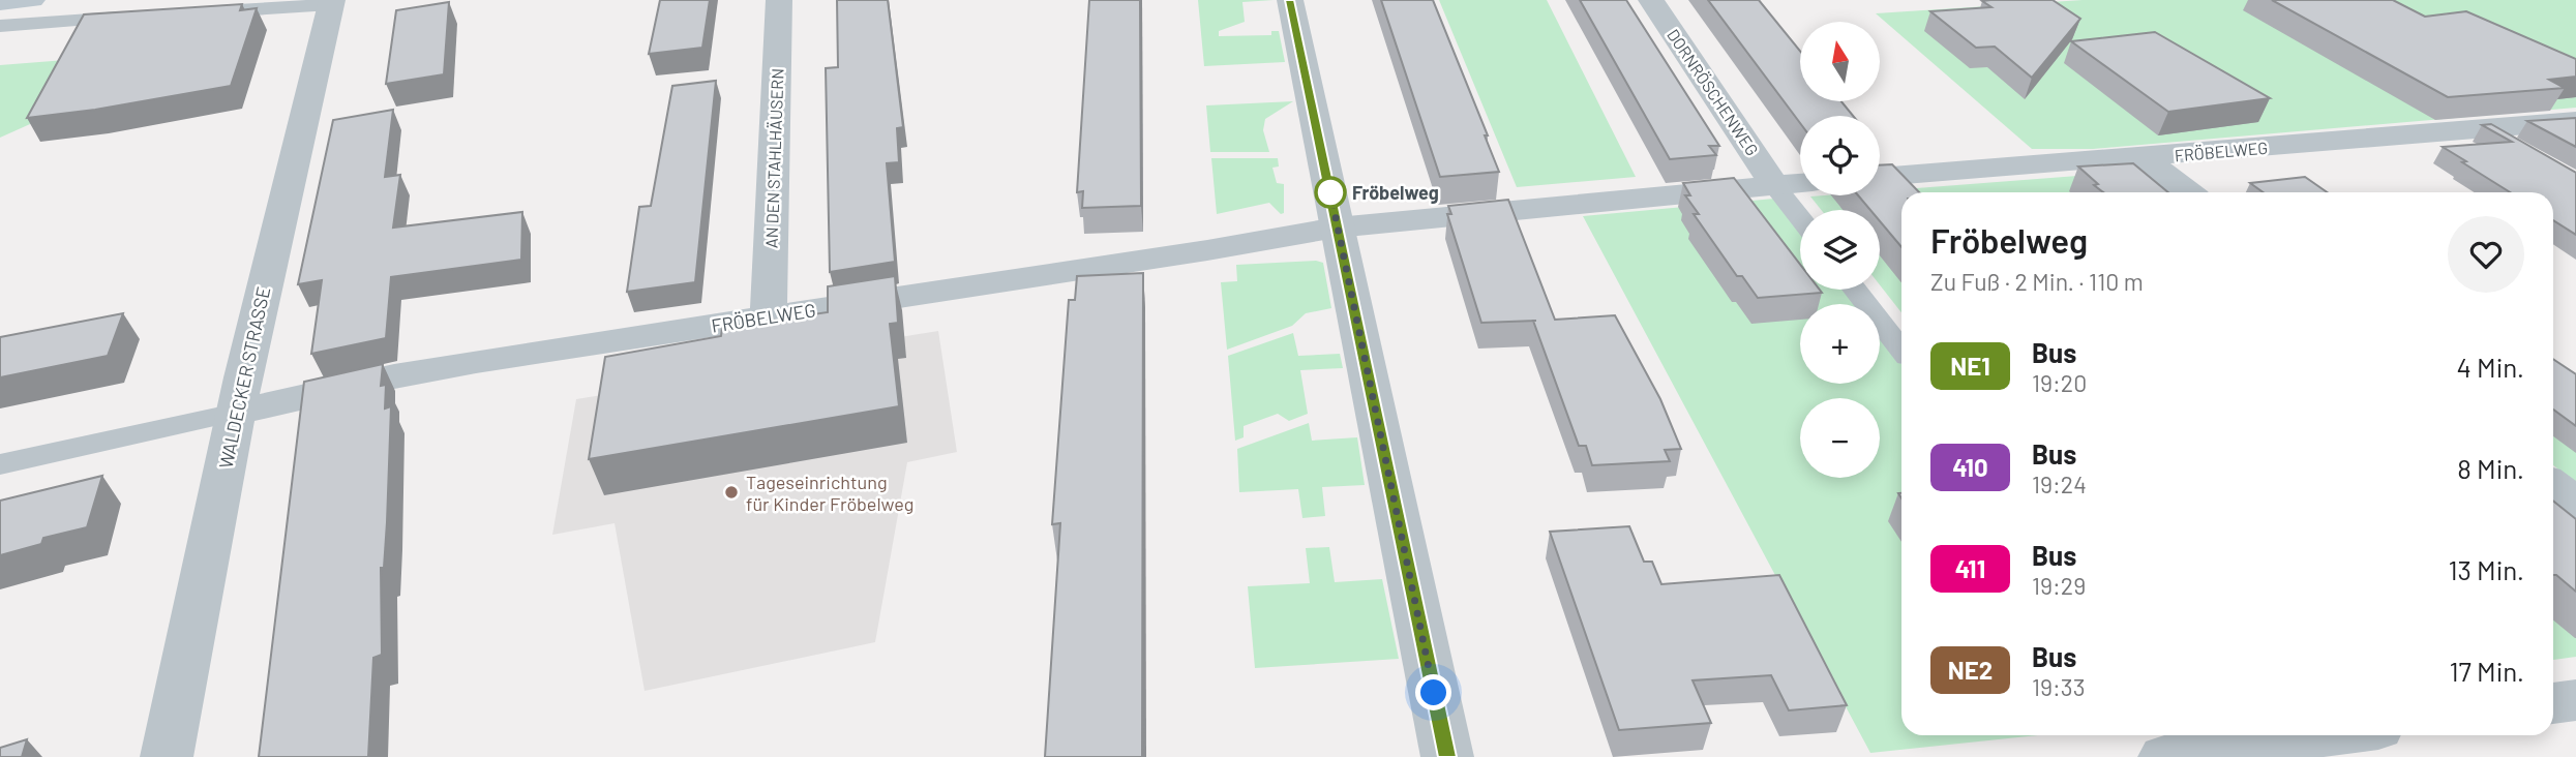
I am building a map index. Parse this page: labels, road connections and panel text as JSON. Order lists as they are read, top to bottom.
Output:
{
  "streets": {
    "street": [
      "DORNRÖSCHENWEG",
      "FRÖBELWEG",
      "AN DEN STAHLHÄUSERN",
      "WALDECKER STRASSE"
    ]
  },
  "crossings": [
    ["DORNRÖSCHENWEG", "FRÖBELWEG"],
    ["FRÖBELWEG", "AN DEN STAHLHÄUSERN"],
    ["FRÖBELWEG", "WALDECKER STRASSE"]
  ],
  "places": ["Fröbelweg", "Tageseinrichtung für Kinder Fröbelweg"],
  "lines": ["bus line NE1"],
  "north": "top",
  "page": {
    "map_buttons": ["+", "−"],
    "heading": ["Fröbelweg", "Zu Fuß · 2 Min. · 110 m"],
    "list": [
      {
        "mark": "NE1",
        "name": "Bus",
        "note": "19:20",
        "value": "4 Min."
      },
      {
        "mark": "410",
        "name": "Bus",
        "note": "19:24",
        "value": "8 Min."
      },
      {
        "mark": "411",
        "name": "Bus",
        "note": "19:29",
        "value": "13 Min."
      },
      {
        "mark": "NE2",
        "name": "Bus",
        "note": "19:33",
        "value": "17 Min."
      }
    ]
  }
}
